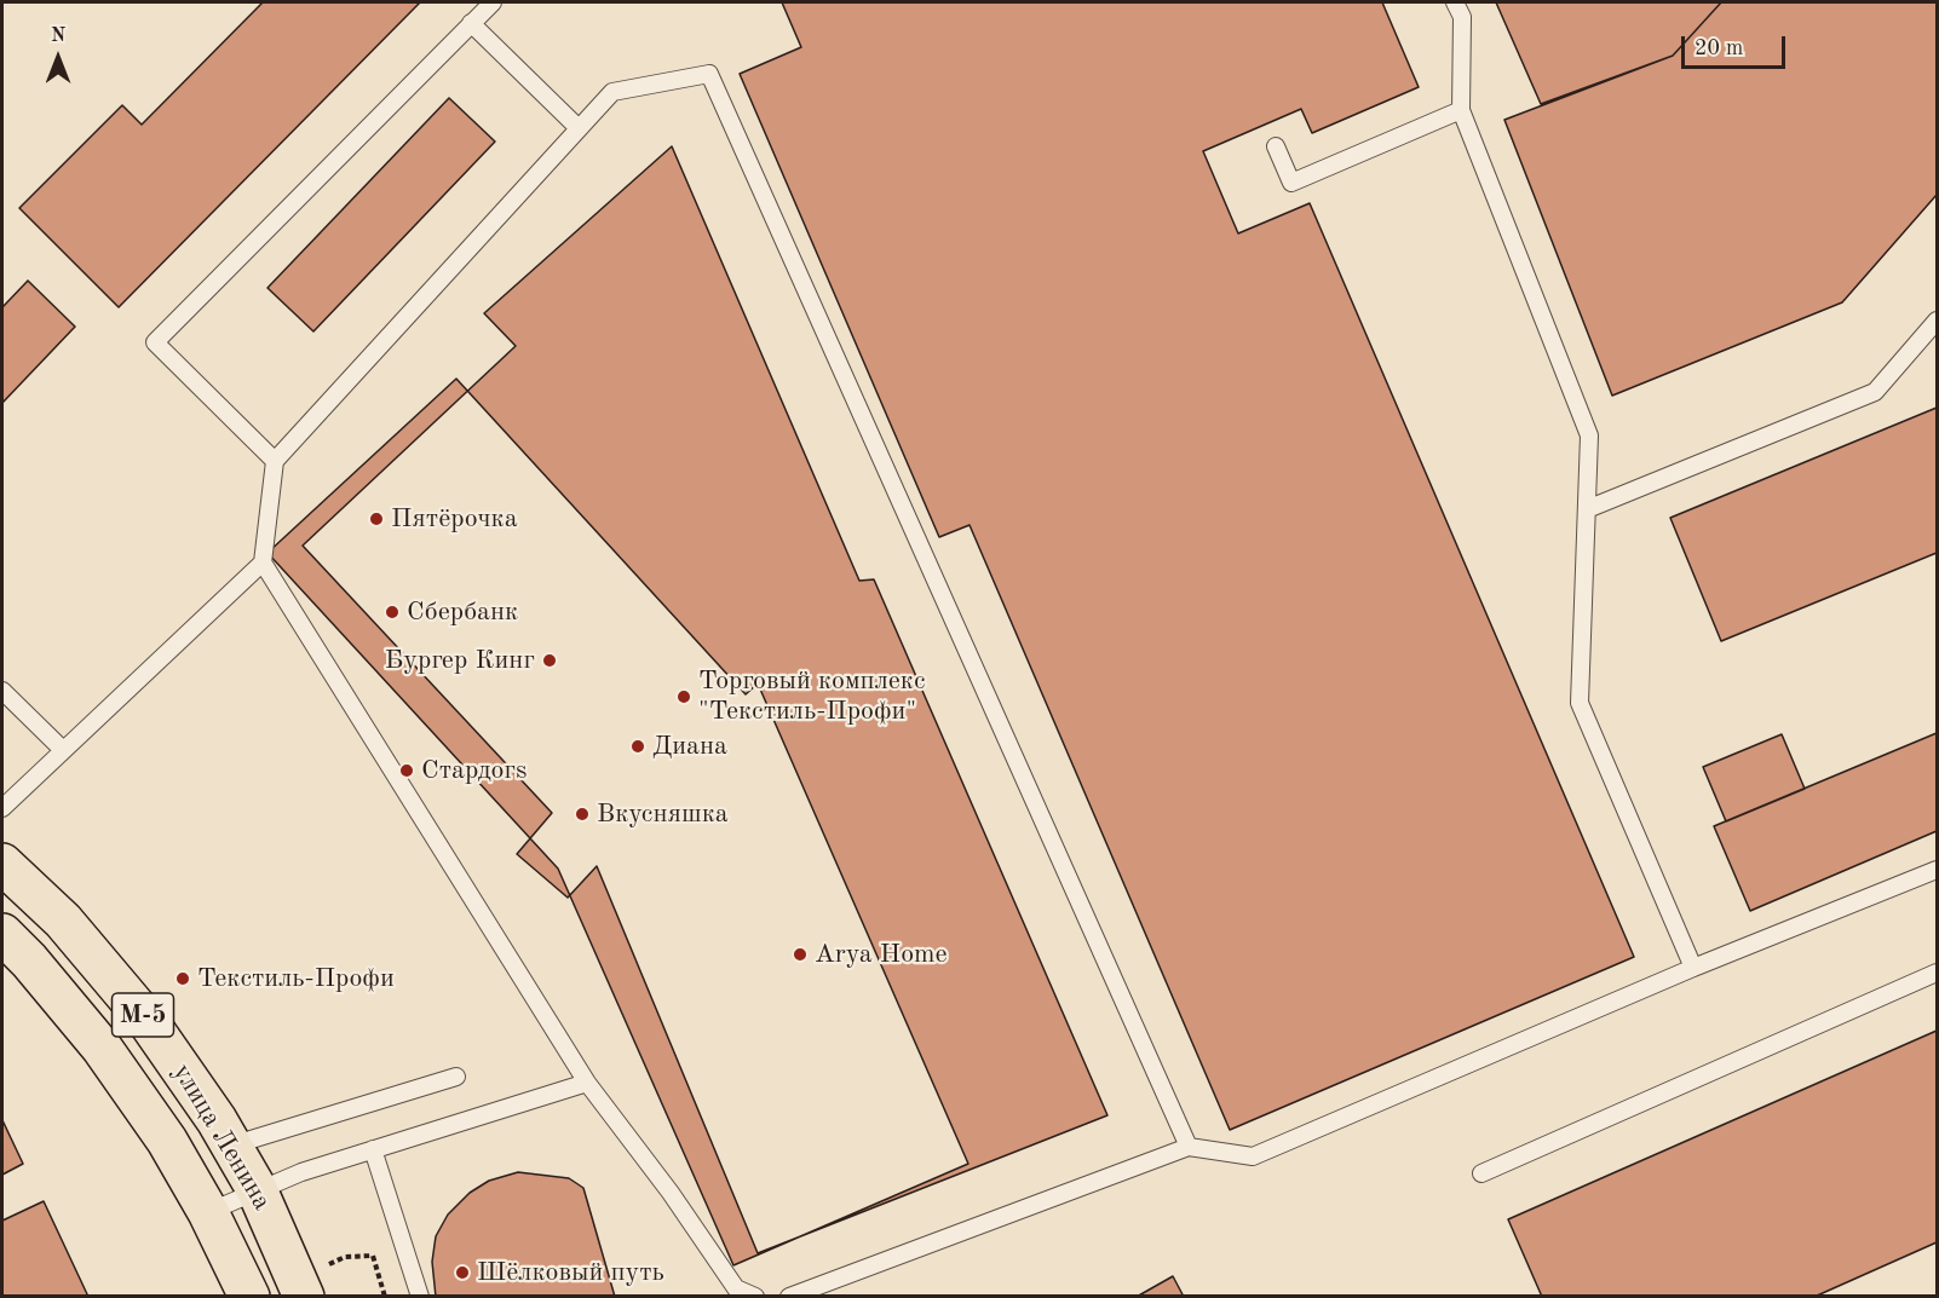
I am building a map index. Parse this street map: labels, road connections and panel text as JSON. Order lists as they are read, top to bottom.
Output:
{
  "streets": {
    "main road": ["М-5", "улица Ленина"]
  },
  "places": [
    "Пятёрочка",
    "Сбербанк",
    "Бургер Кинг",
    "Торговый комплекс \"Текстиль-Профи\"",
    "Диана",
    "Стардогs",
    "Вкусняшка",
    "Arya Home",
    "Текстиль-Профи",
    "Шёлковый путь"
  ],
  "scale_bar": "20 m",
  "north": "top"
}
